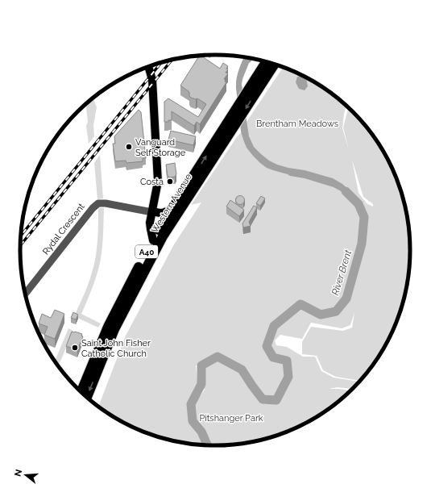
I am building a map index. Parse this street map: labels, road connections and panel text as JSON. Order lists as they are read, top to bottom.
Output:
{
  "streets": {
    "highway": ["Western Avenue", "A40"],
    "street": ["Rydal Crescent"]
  },
  "water": ["River Brent"],
  "parks": ["Brentham Meadows", "Pitshanger Park"],
  "places": ["Vanguard Self Storage", "Costa", "Saint John Fisher Catholic Church"],
  "north": "left"
}
